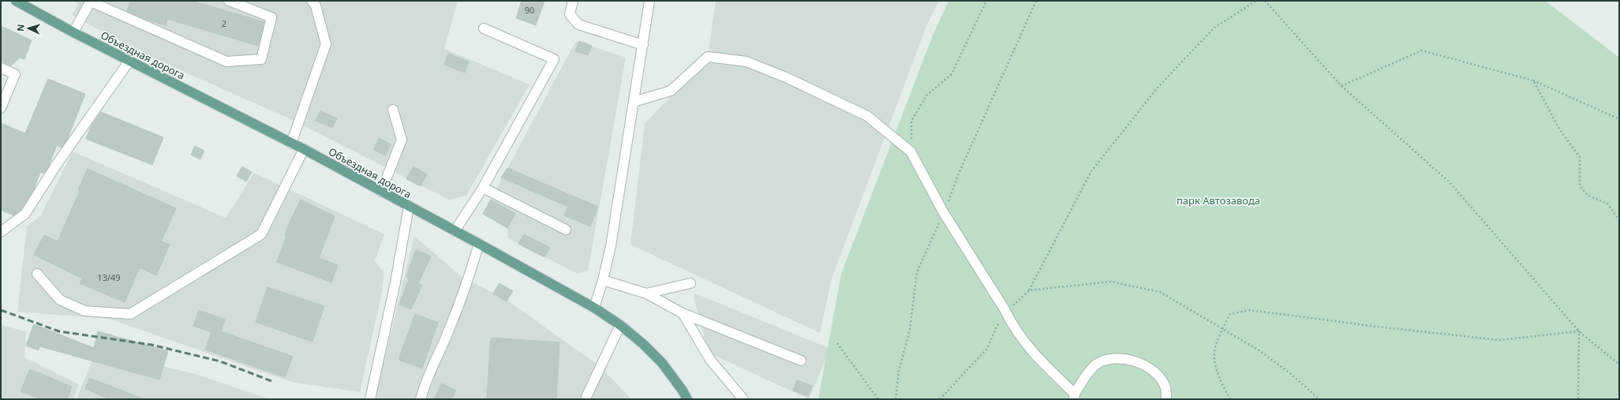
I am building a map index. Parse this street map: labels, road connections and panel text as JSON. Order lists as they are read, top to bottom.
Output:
{
  "streets": {
    "main road": ["Объездная дорога"]
  },
  "parks": ["парк Автозавода"],
  "house_numbers": ["90", "2", "13/49"],
  "north": "left"
}
